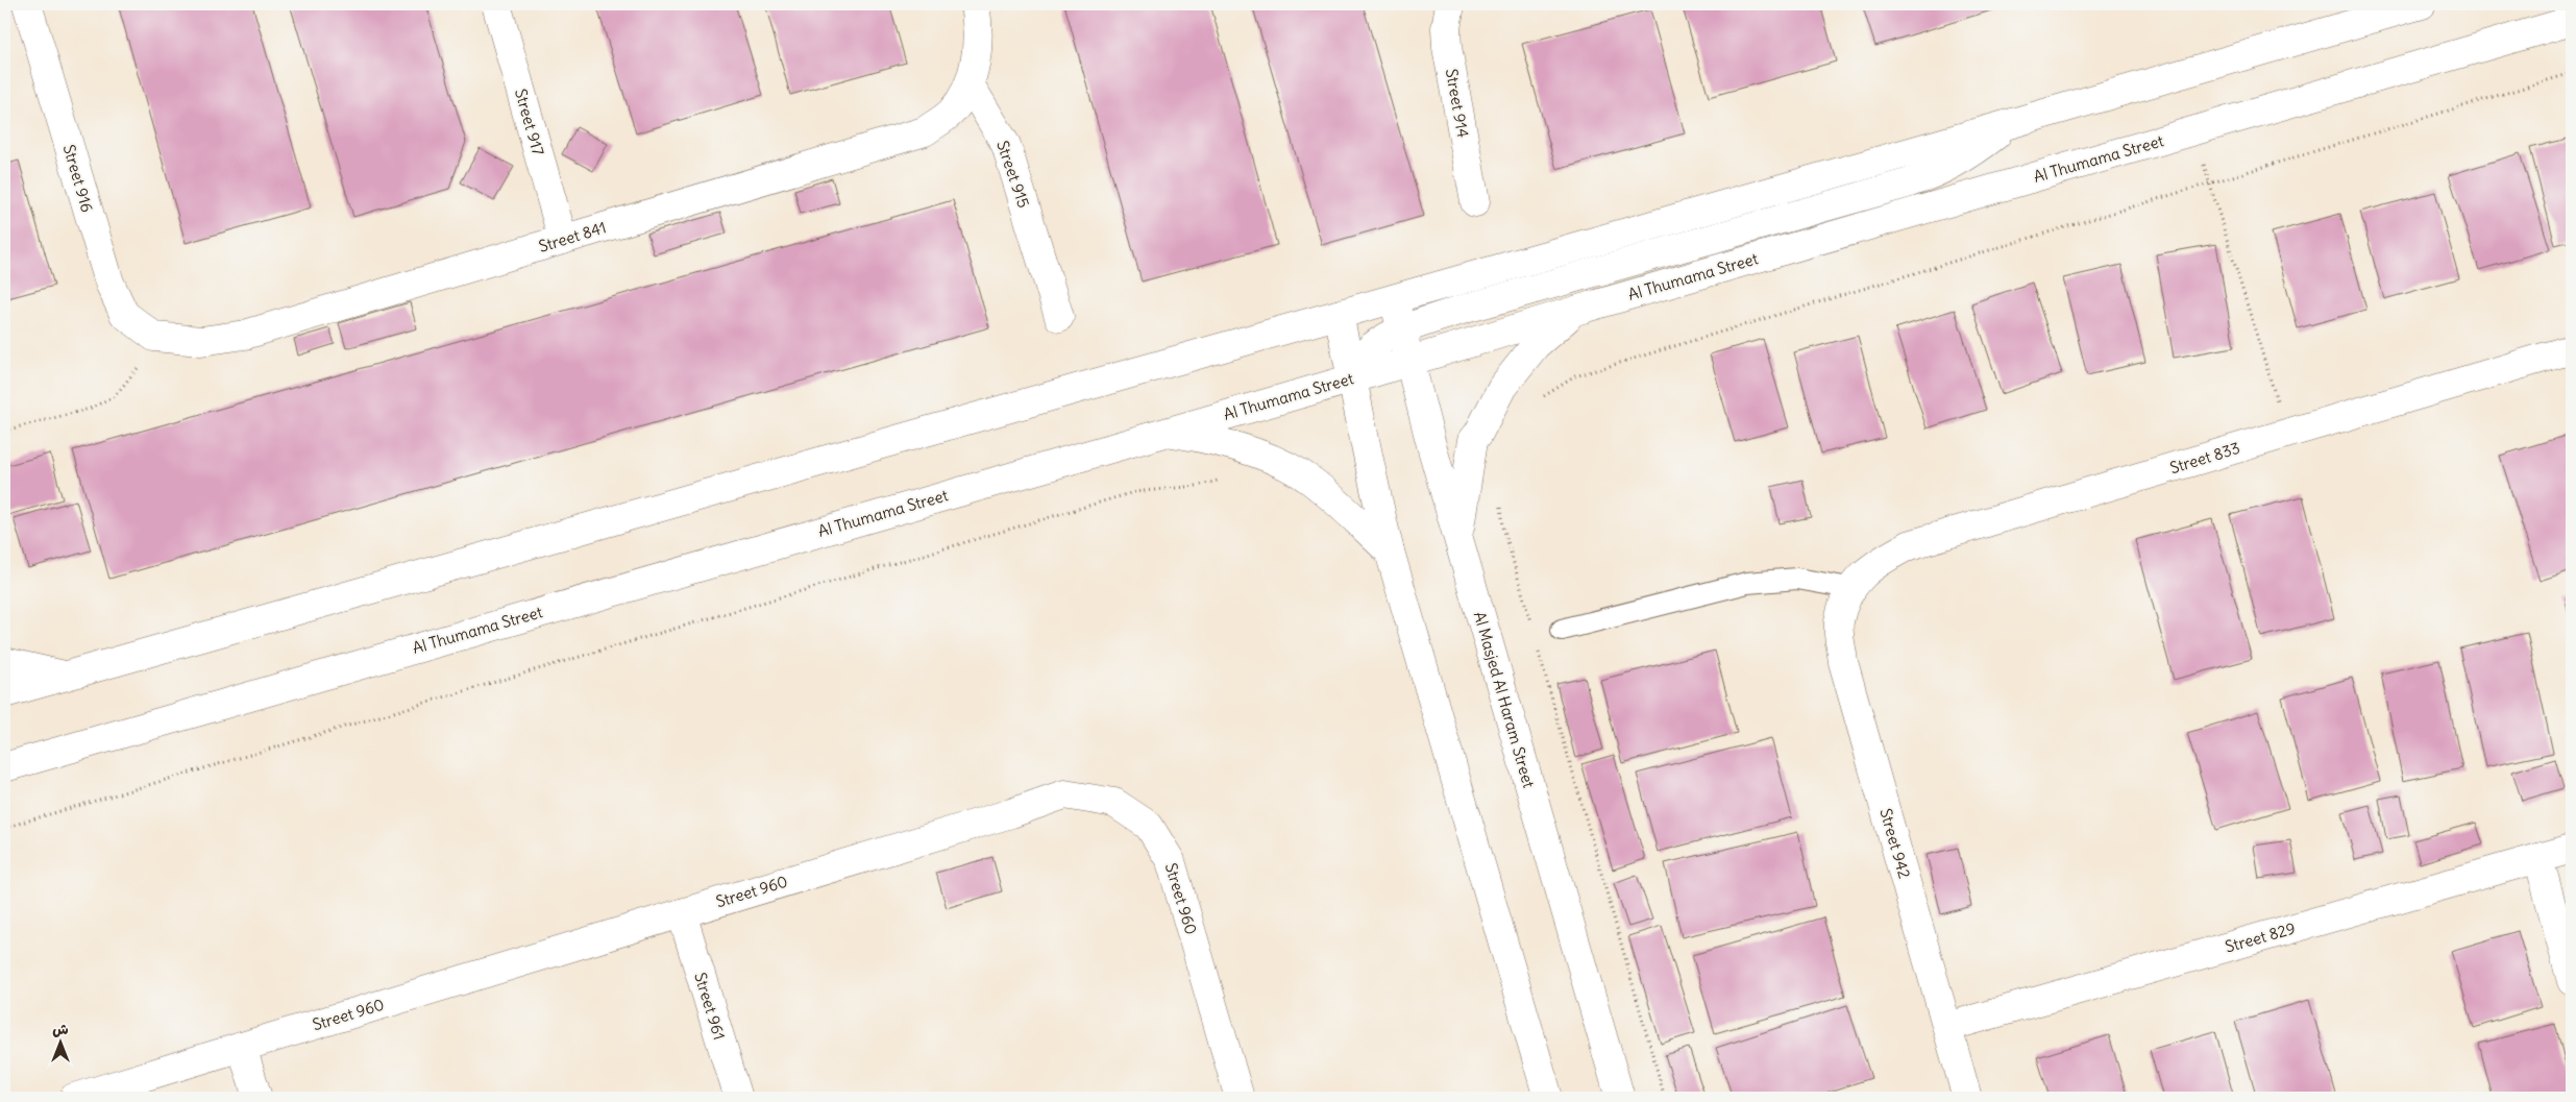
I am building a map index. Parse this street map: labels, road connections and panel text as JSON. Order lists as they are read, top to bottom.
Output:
{
  "streets": {
    "street": [
      "Street 914",
      "Street 917",
      "Al Thumama Street",
      "Street 915",
      "Street 916",
      "Street 841",
      "Street 833",
      "Al Masjed Al Haram Street",
      "Street 942",
      "Street 960",
      "Street 829",
      "Street 961"
    ]
  },
  "crossings": [
    ["Street 917", "Street 841"],
    ["Al Thumama Street", "Al Masjed Al Haram Street"],
    ["Street 915", "Street 841"],
    ["Street 916", "Street 841"],
    ["Street 833", "Street 942"],
    ["Street 942", "Street 829"],
    ["Street 960", "Street 961"]
  ],
  "north": "top"
}
